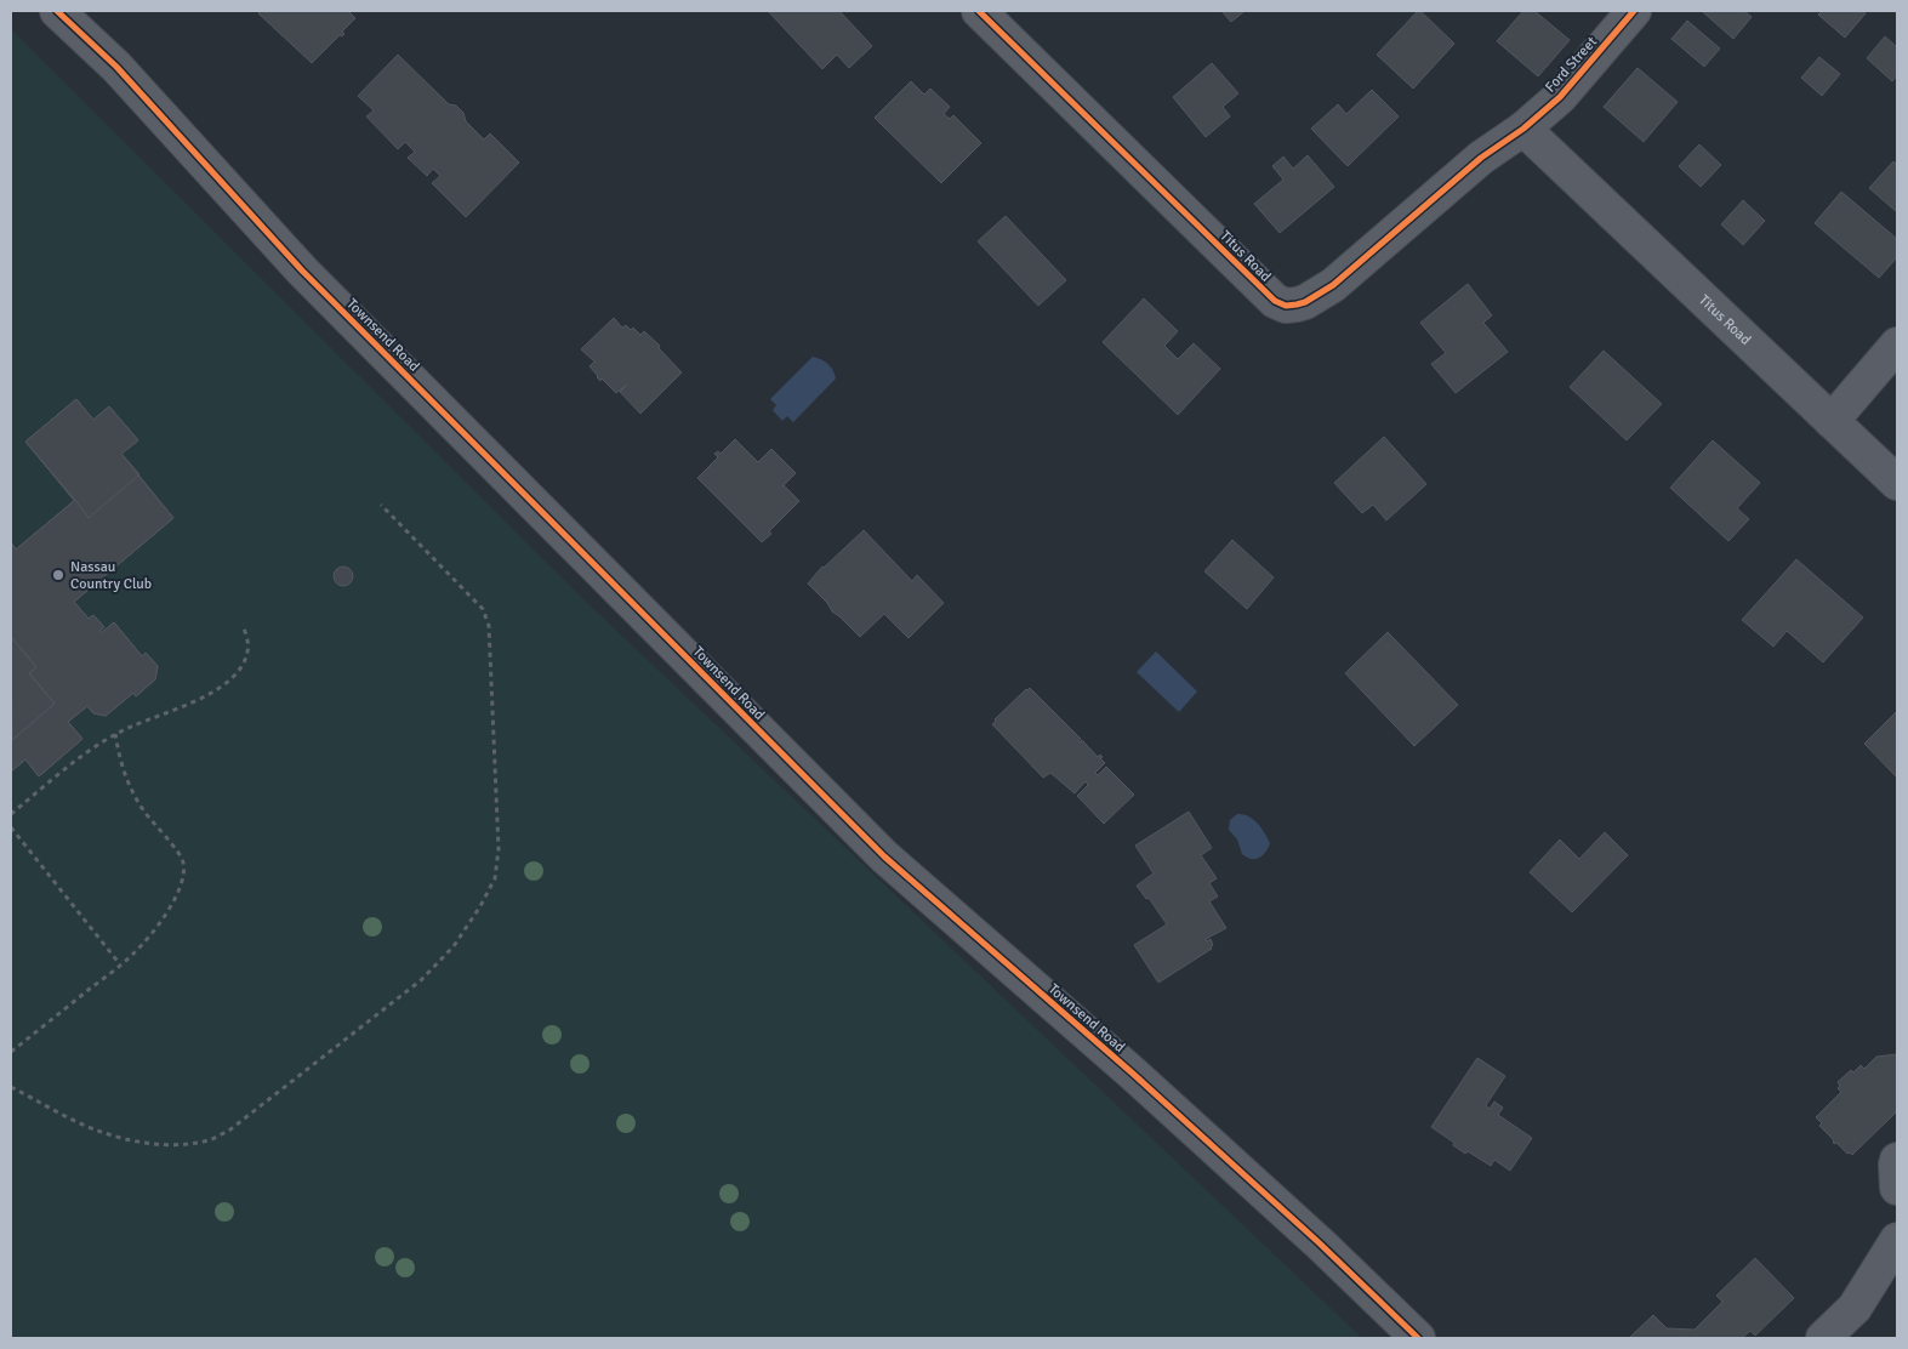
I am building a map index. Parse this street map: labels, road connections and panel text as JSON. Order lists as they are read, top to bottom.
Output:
{
  "streets": {
    "street": ["Ford Street", "Titus Road", "Townsend Road"]
  },
  "crossings": [
    ["Ford Street", "Titus Road"]
  ],
  "places": ["Nassau Country Club"]
}
